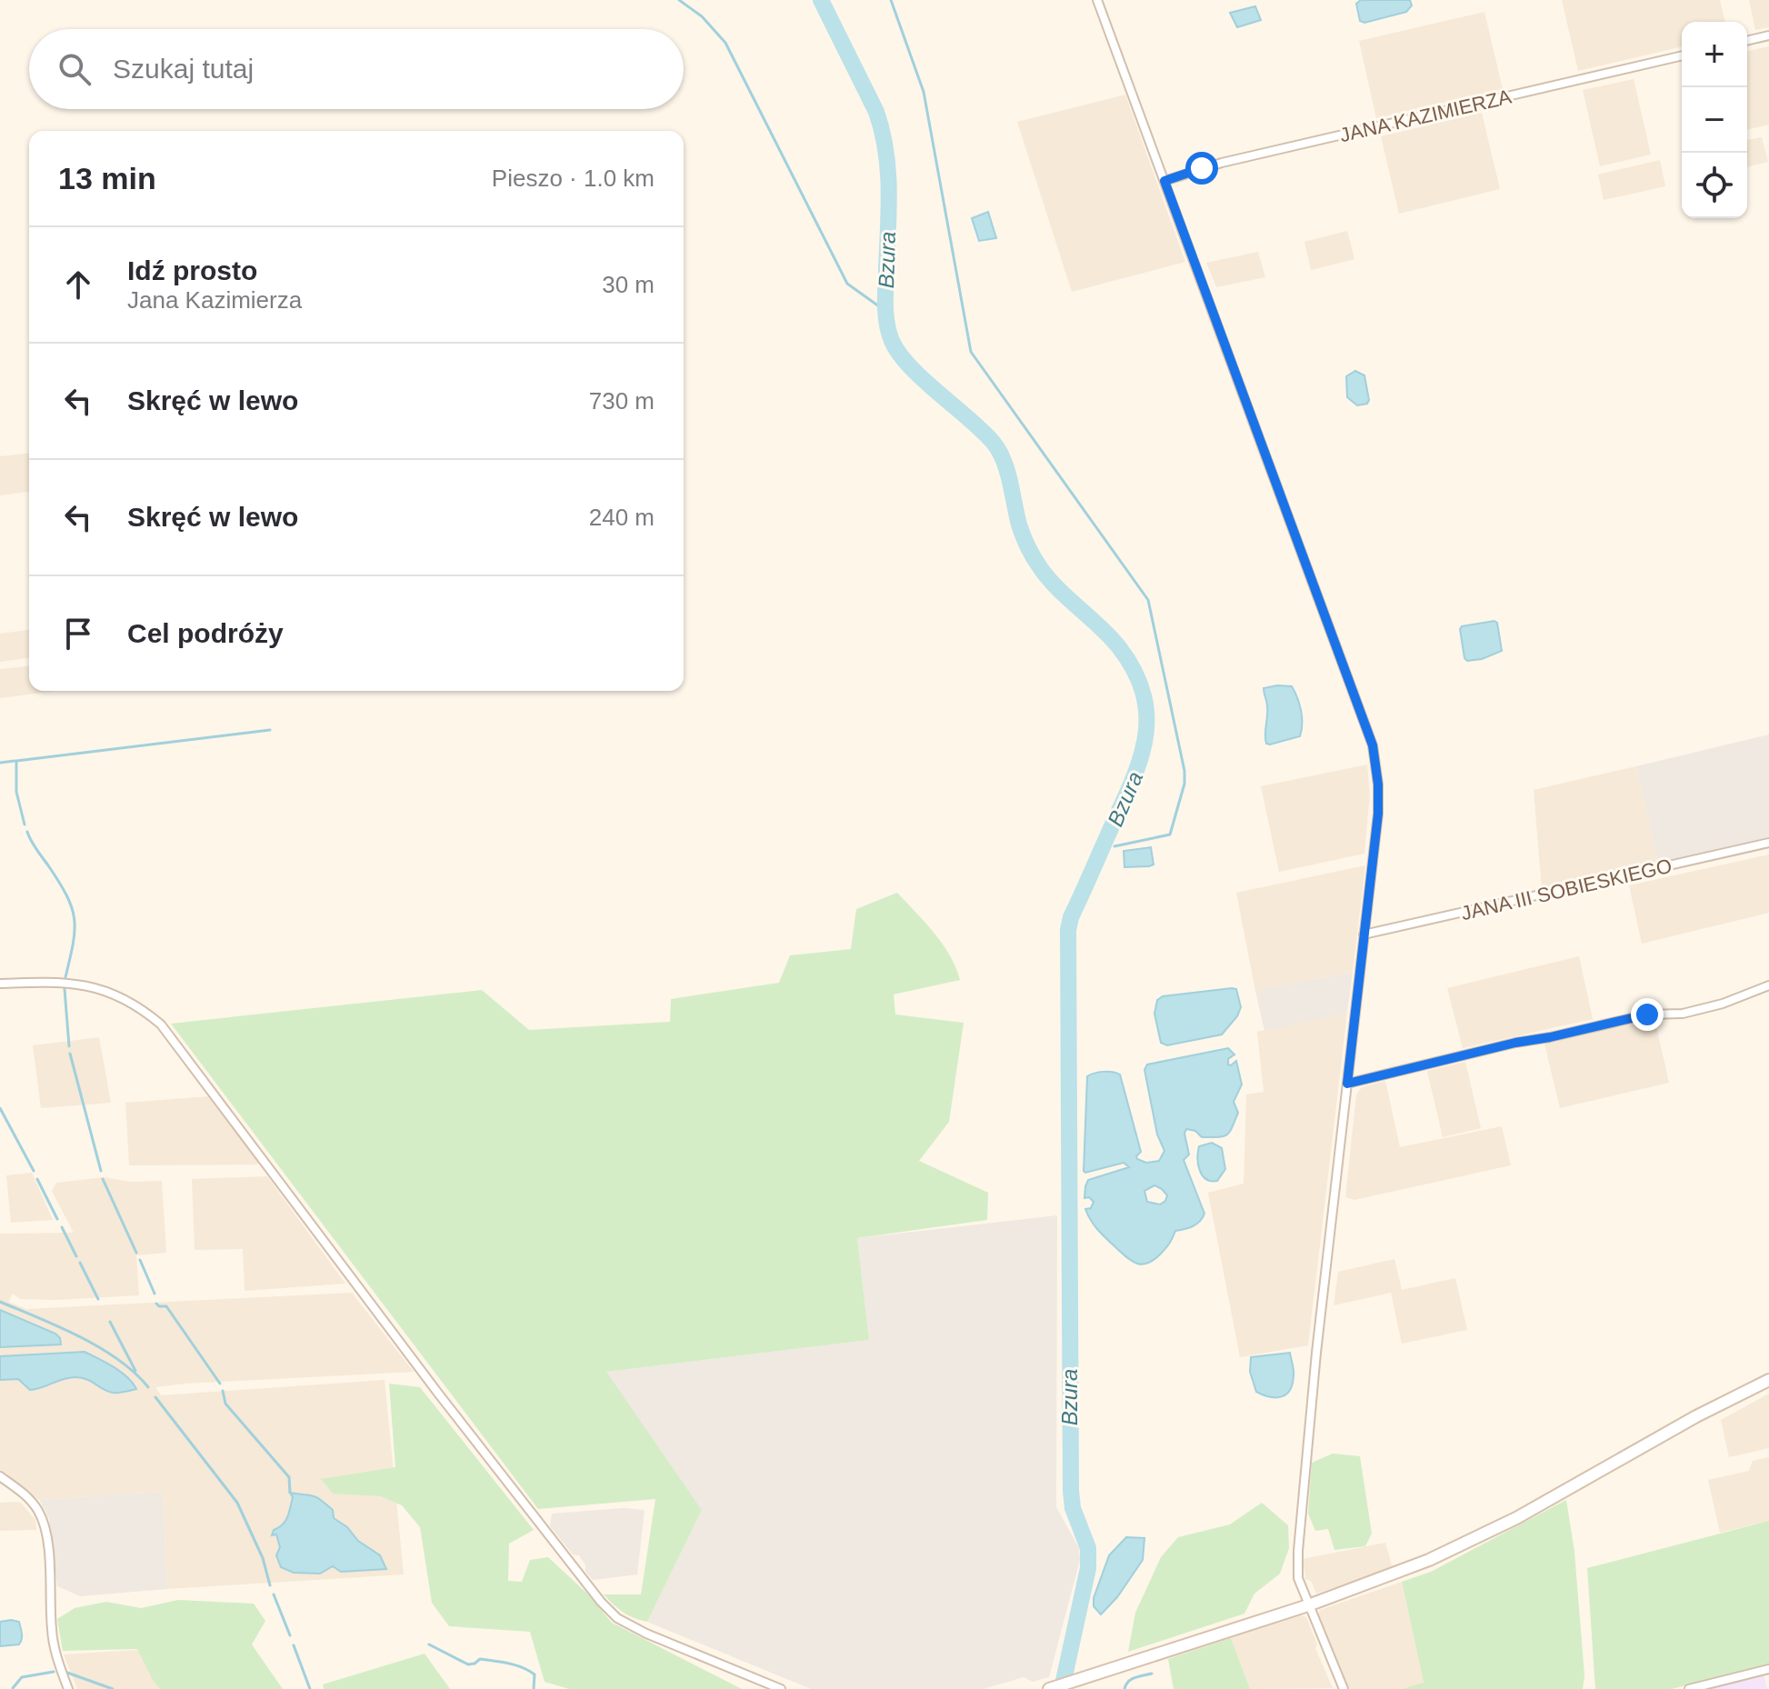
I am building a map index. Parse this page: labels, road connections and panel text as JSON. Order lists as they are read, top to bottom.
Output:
{
  "streets": {
    "street": ["JANA KAZIMIERZA", "JANA III SOBIESKIEGO"]
  },
  "water": ["Bzura"],
  "page": {
    "map_buttons": ["+", "−"],
    "search": "Szukaj tutaj",
    "heading": ["13 min", "Pieszo · 1.0 km"],
    "list": [
      ["Idź prosto", "Jana Kazimierza", "30 m"],
      ["Skręć w lewo", "730 m"],
      ["Skręć w lewo", "240 m"],
      "Cel podróży"
    ]
  }
}
